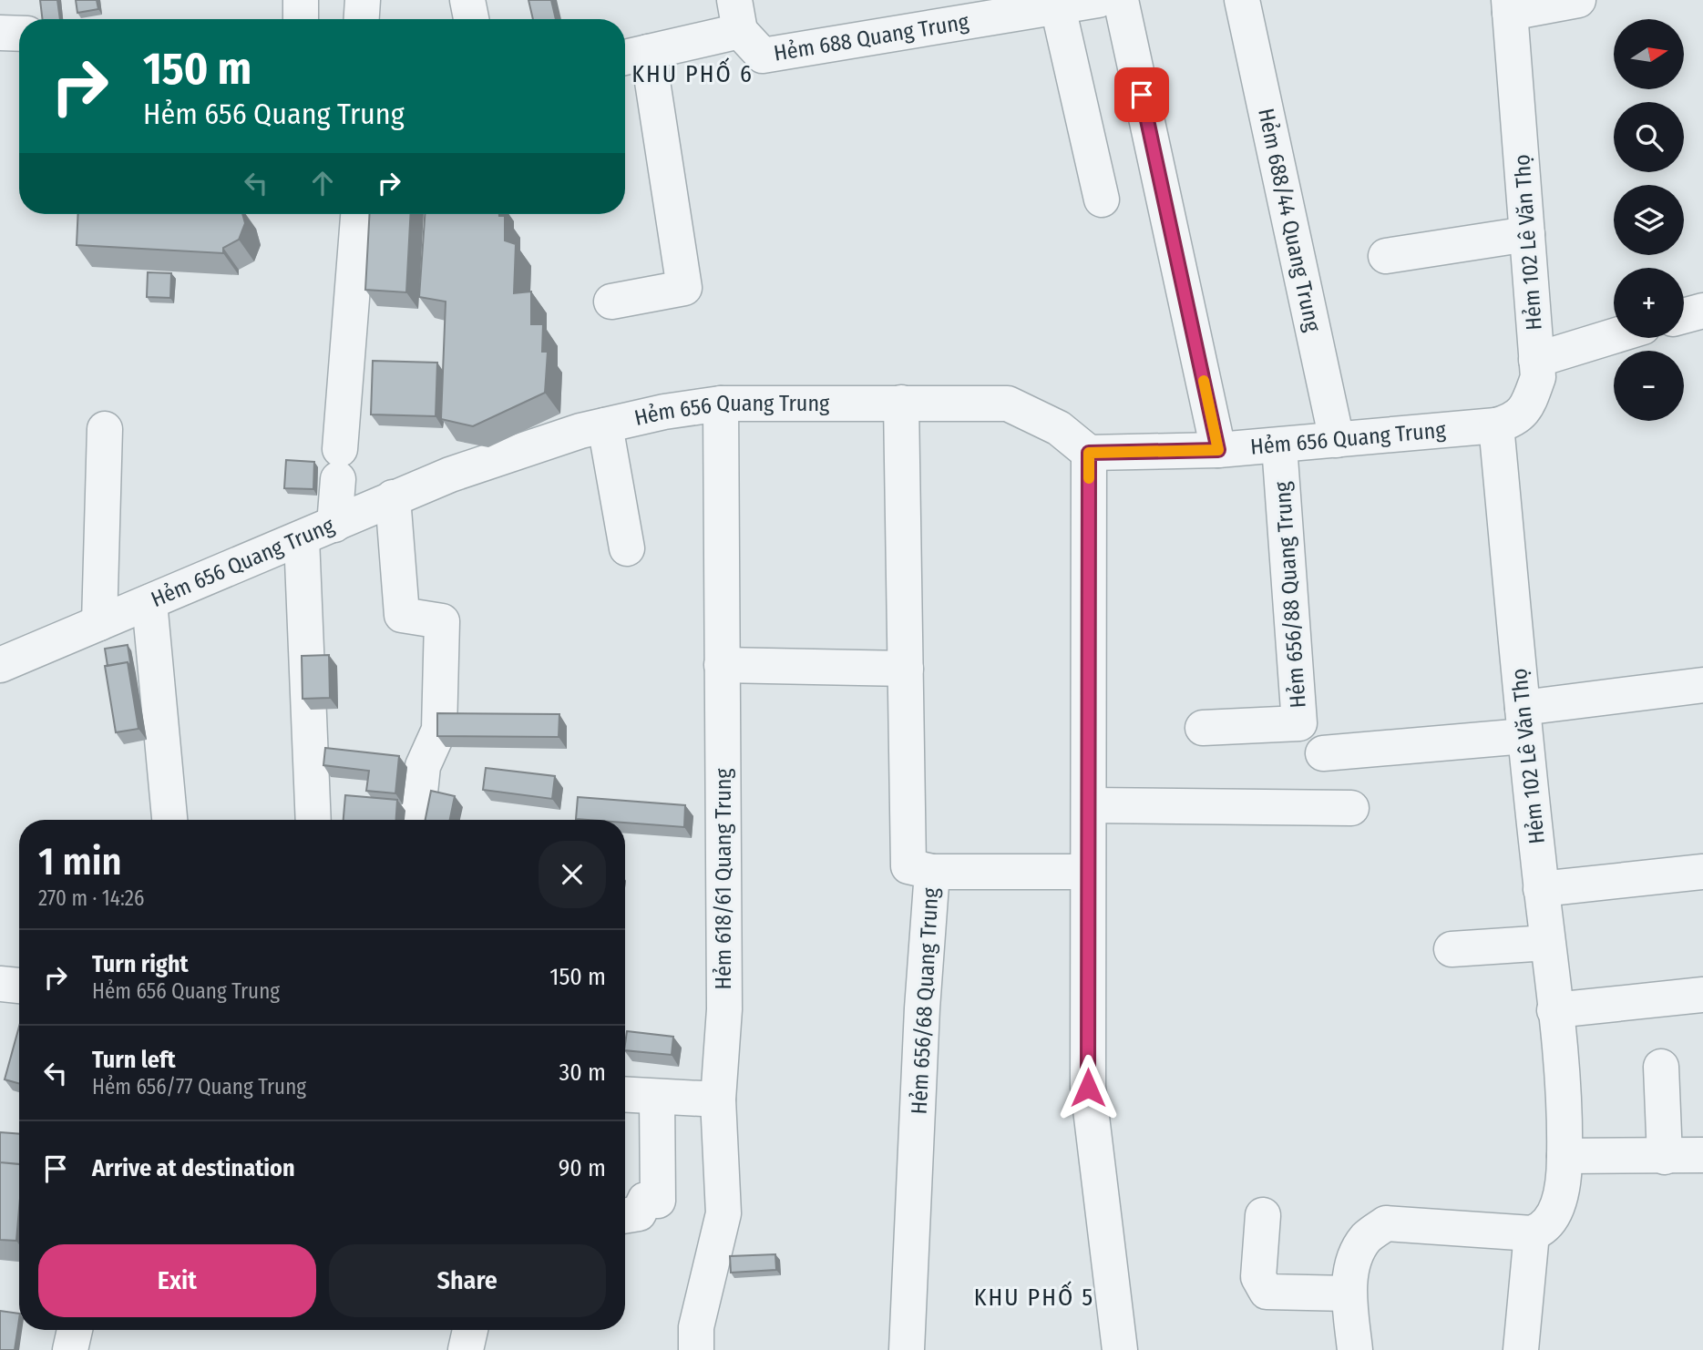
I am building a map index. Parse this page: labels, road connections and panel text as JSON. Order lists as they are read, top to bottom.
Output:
{
  "streets": {
    "street": [
      "Hẻm 688 Quang Trung",
      "Hẻm 688/44 Quang Trung",
      "Hẻm 102 Lê Văn Thọ",
      "Hẻm 656 Quang Trung",
      "Hẻm 656/88 Quang Trung",
      "Hẻm 618/61 Quang Trung",
      "Hẻm 656/68 Quang Trung"
    ]
  },
  "crossings": [
    ["Hẻm 688/44 Quang Trung", "Hẻm 656 Quang Trung"],
    ["Hẻm 102 Lê Văn Thọ", "Hẻm 656 Quang Trung"],
    ["Hẻm 656 Quang Trung", "Hẻm 656/88 Quang Trung"],
    ["Hẻm 656 Quang Trung", "Hẻm 618/61 Quang Trung"],
    ["Hẻm 656 Quang Trung", "Hẻm 656/68 Quang Trung"]
  ],
  "districts": ["KHU PHỐ 6", "KHU PHỐ 5"],
  "north": "right",
  "page": {
    "map_buttons": ["+", "−"],
    "turn": ["150 m", "Hẻm 656 Quang Trung"],
    "heading": ["1 min", "270 m · 14:26"],
    "list": [
      {
        "name": "Turn right",
        "note": "Hẻm 656 Quang Trung",
        "value": "150 m"
      },
      {
        "name": "Turn left",
        "note": "Hẻm 656/77 Quang Trung",
        "value": "30 m"
      },
      {
        "name": "Arrive at destination",
        "value": "90 m"
      }
    ],
    "buttons": ["Exit", "Share"]
  }
}
